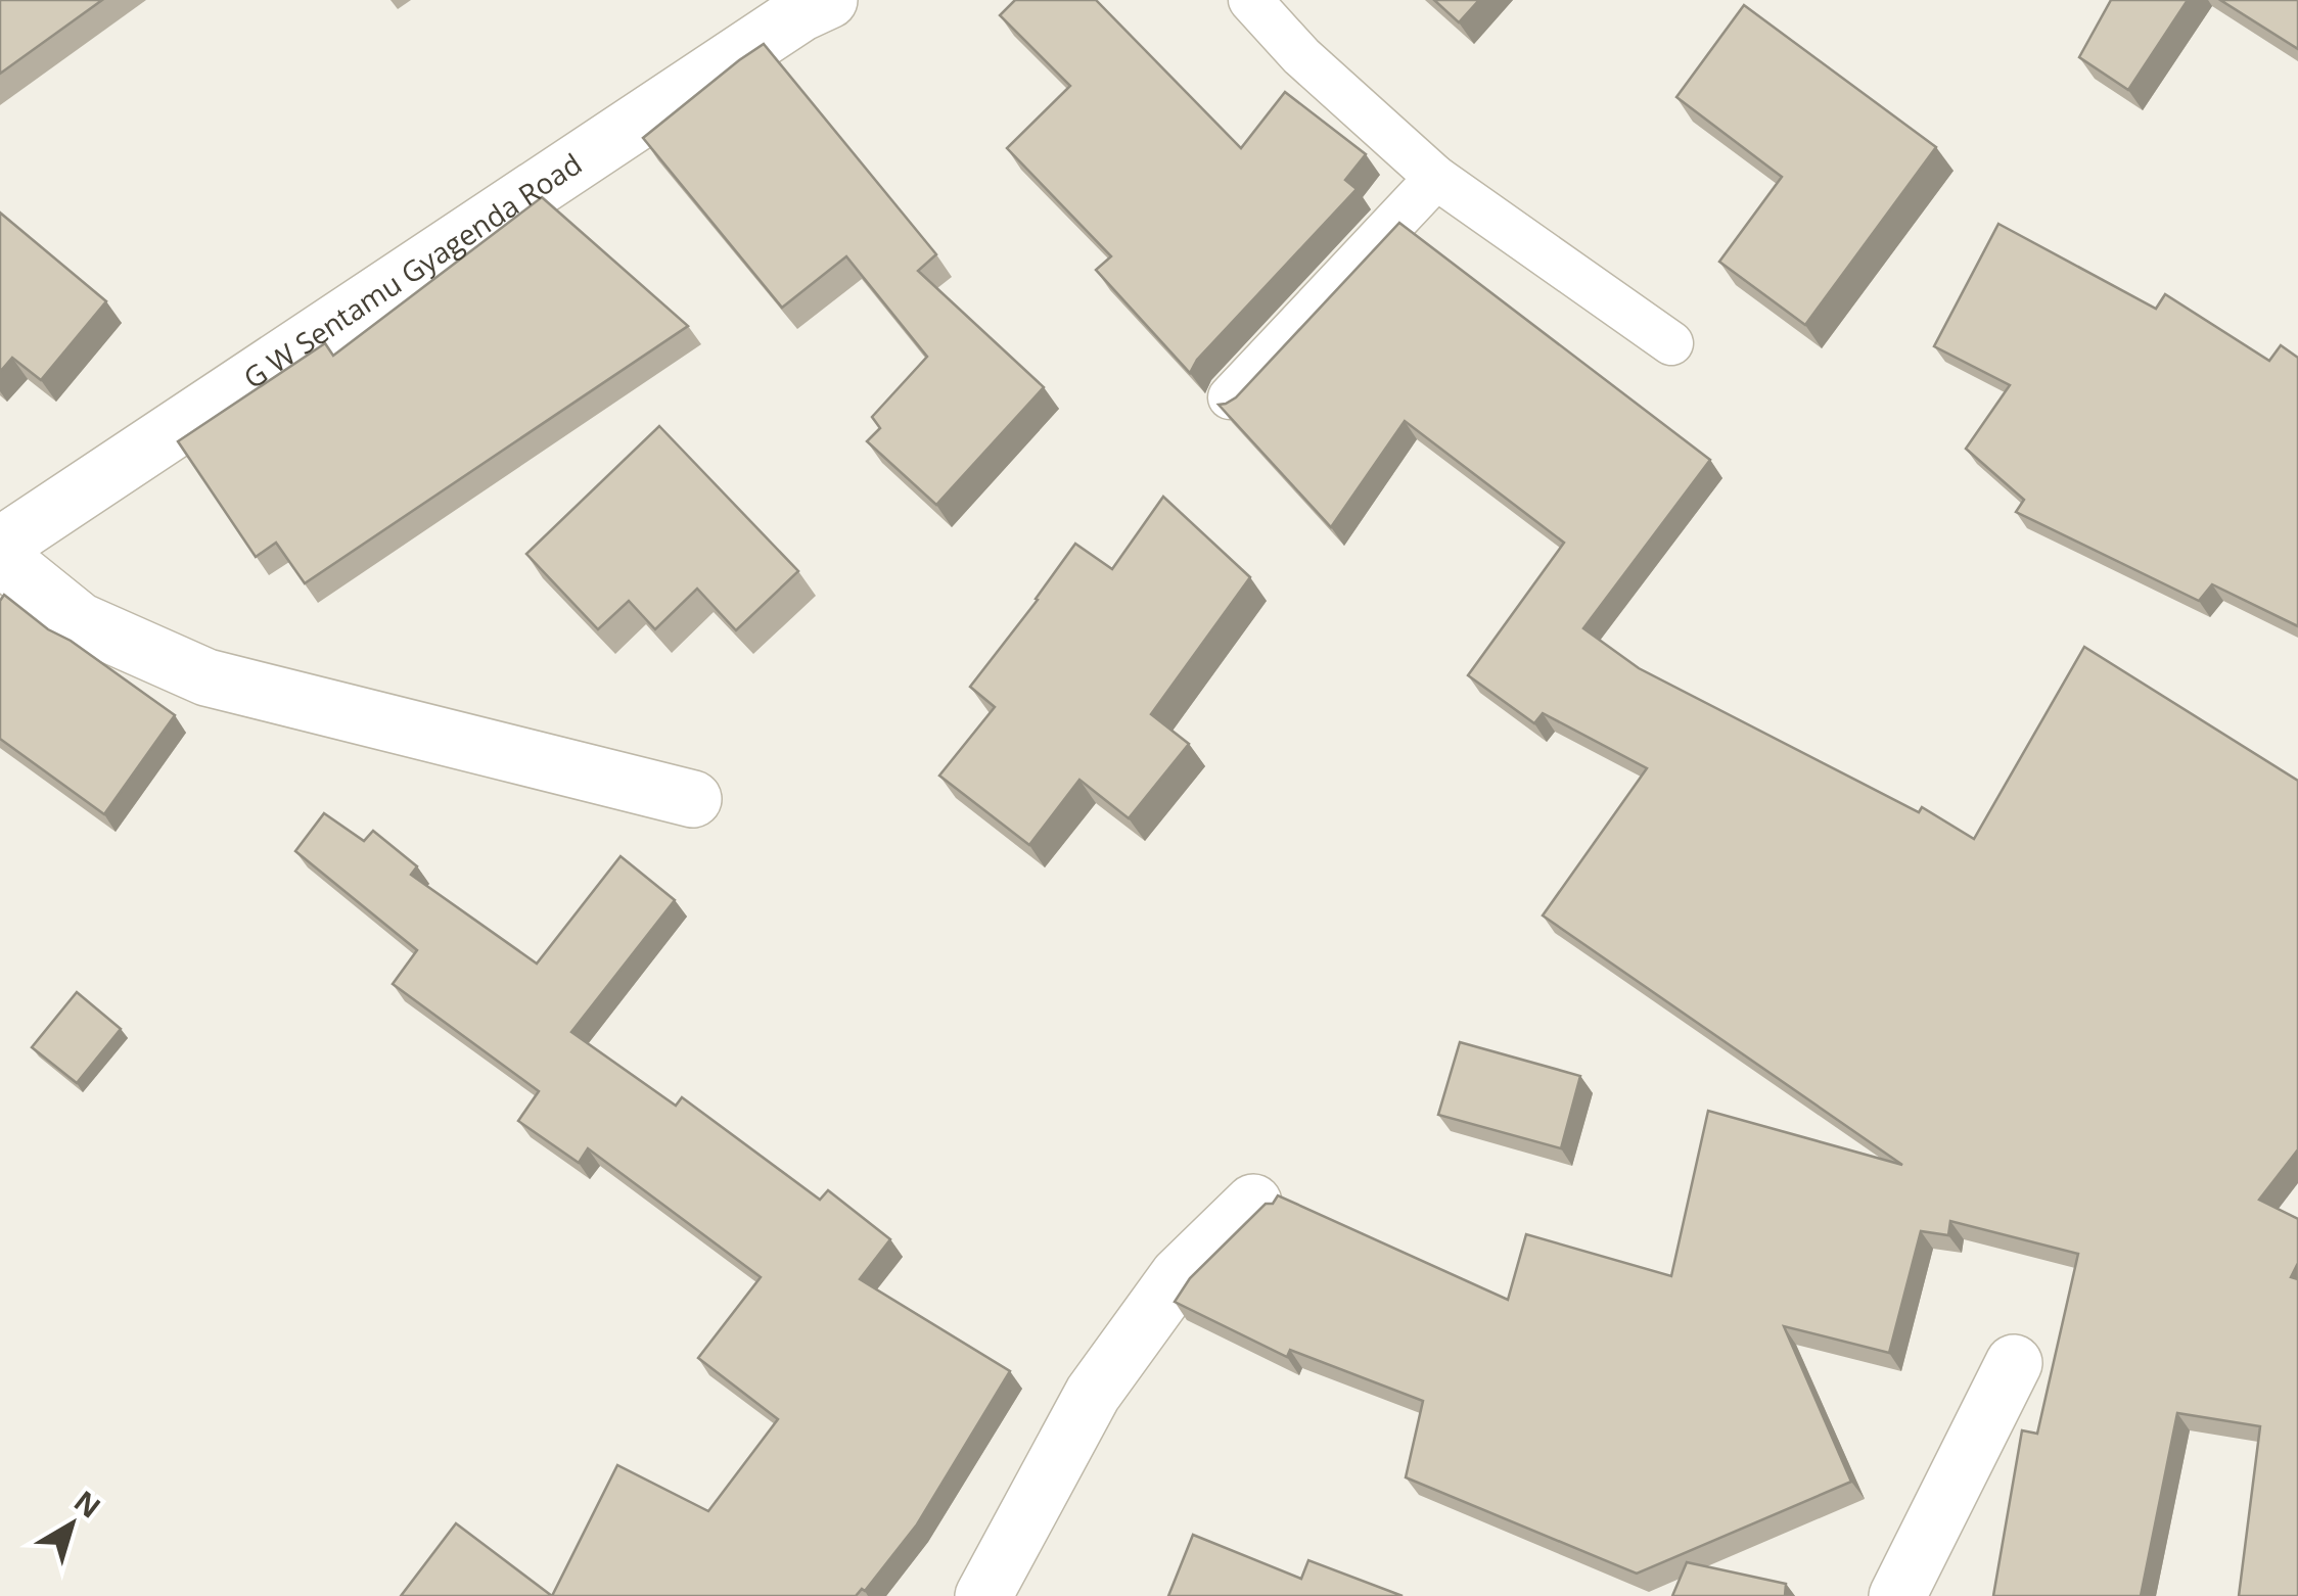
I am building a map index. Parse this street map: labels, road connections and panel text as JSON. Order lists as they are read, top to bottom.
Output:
{
  "streets": {
    "street": ["G W Sentamu Gyagenda Road"]
  },
  "north": "top right"
}
